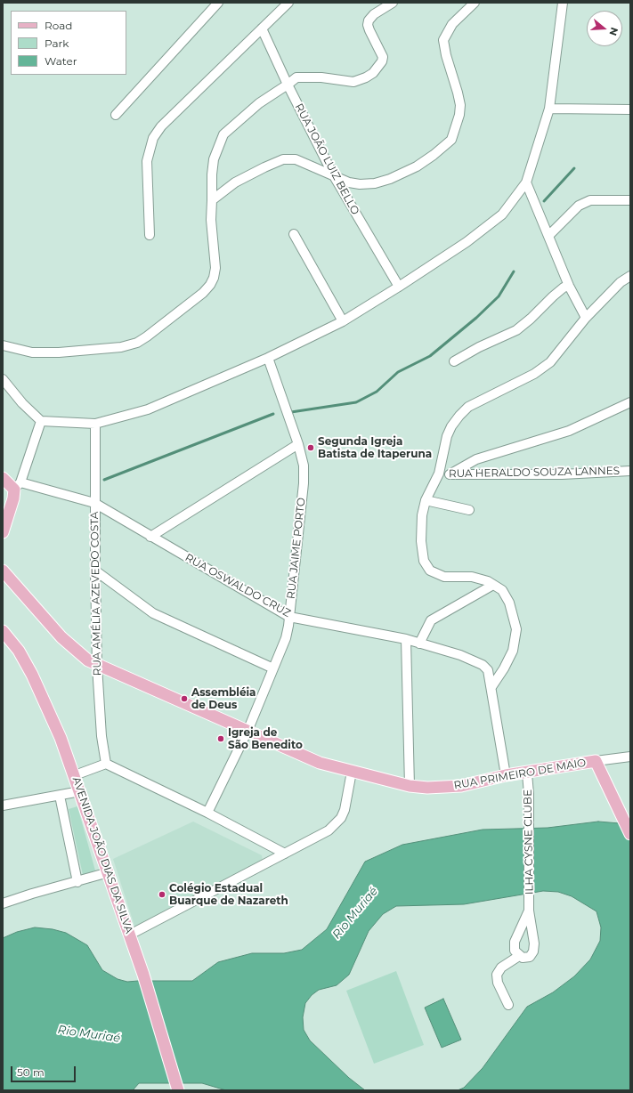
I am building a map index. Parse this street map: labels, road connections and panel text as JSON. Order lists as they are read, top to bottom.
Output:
{
  "streets": {
    "main road": ["RUA OSWALDO CRUZ", "RUA PRIMEIRO DE MAIO", "AVENIDA JOÃO DIAS DA SILVA"],
    "street": [
      "RUA JOÃO LUIZ BELLO",
      "RUA HERALDO SOUZA LANNES",
      "RUA JAIME PORTO",
      "RUA AMÉLIA AZEVEDO COSTA",
      "ILHA CYSNE CLUBE"
    ]
  },
  "crossings": [
    ["RUA JAIME PORTO", "RUA OSWALDO CRUZ"],
    ["RUA JAIME PORTO", "RUA PRIMEIRO DE MAIO"],
    ["RUA OSWALDO CRUZ", "RUA AMÉLIA AZEVEDO COSTA"],
    ["RUA OSWALDO CRUZ", "RUA PRIMEIRO DE MAIO"],
    ["RUA AMÉLIA AZEVEDO COSTA", "RUA PRIMEIRO DE MAIO"],
    ["RUA PRIMEIRO DE MAIO", "ILHA CYSNE CLUBE"]
  ],
  "water": ["Rio Muriaé"],
  "places": [
    "Segunda Igreja Batista de Itaperuna",
    "Assembléia de Deus",
    "Igreja de São Benedito",
    "Colégio Estadual Buarque de Nazareth"
  ],
  "legend": ["Road", "Park", "Water"],
  "scale_bar": "50 m",
  "north": "right"
}
